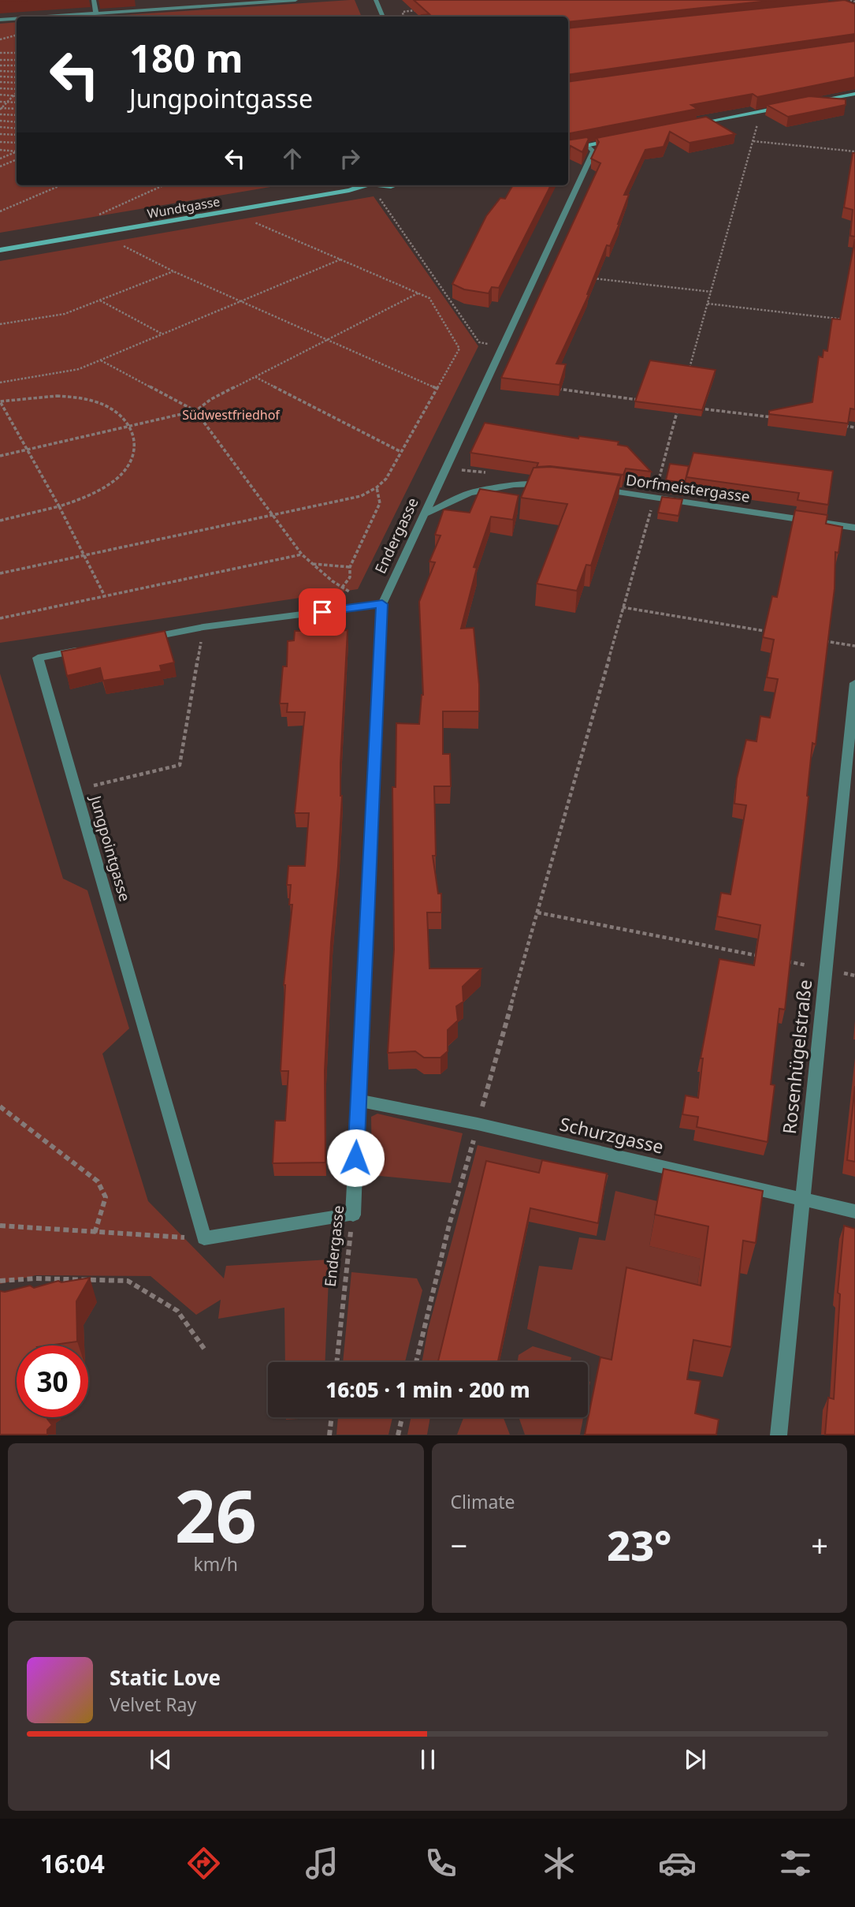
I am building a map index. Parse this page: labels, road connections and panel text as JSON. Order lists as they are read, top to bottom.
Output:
{
  "streets": {
    "street": [
      "Wundtgasse",
      "Dorfmeistergasse",
      "Endergasse",
      "Jungpointgasse",
      "Rosenhügelstraße",
      "Schurzgasse"
    ]
  },
  "crossings": [
    ["Endergasse", "Schurzgasse"],
    ["Rosenhügelstraße", "Schurzgasse"]
  ],
  "parks": ["Südwestfriedhof"],
  "page": {
    "turn": ["180 m", "Jungpointgasse"],
    "limit": "30",
    "trip": "16:05 · 1 min · 200 m",
    "tile": [
      ["26", "km/h"],
      "Climate"
    ],
    "heat": ["−", "23°", "+"],
    "song": ["Static Love", "Velvet Ray"],
    "tabs": "16:04"
  }
}
